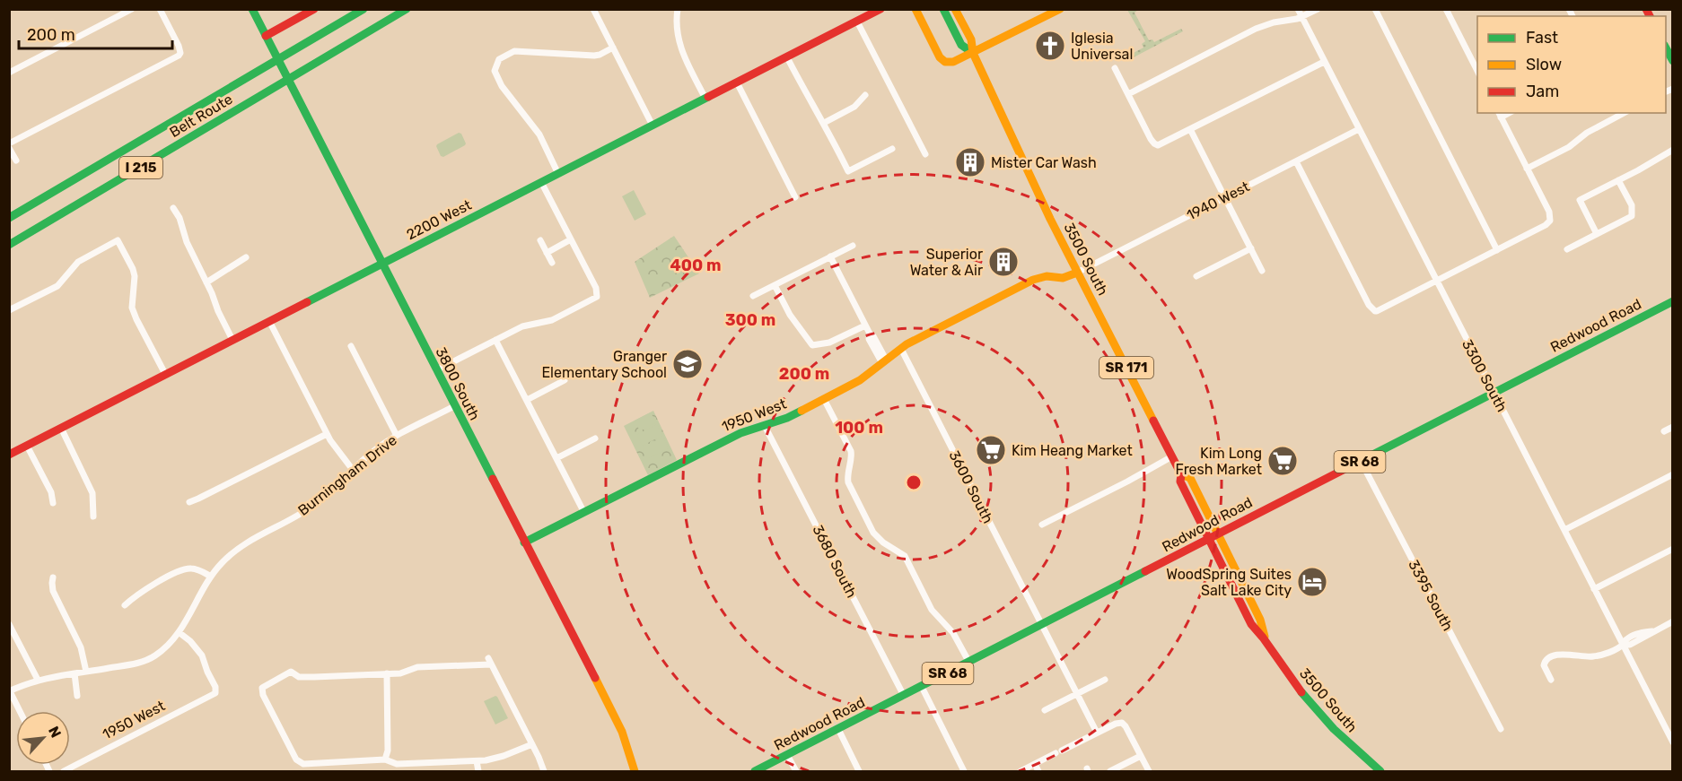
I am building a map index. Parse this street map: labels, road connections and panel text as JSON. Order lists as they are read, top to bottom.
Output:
{
  "streets": {
    "main road": [
      "Belt Route",
      "I 215",
      "2200 West",
      "3500 South",
      "Redwood Road",
      "SR 171",
      "3800 South",
      "1950 West",
      "SR 68"
    ],
    "street": [
      "1940 West",
      "3300 South",
      "Burningham Drive",
      "3600 South",
      "3680 South",
      "3395 South"
    ]
  },
  "crossings": [
    ["1940 West", "3500 South"],
    ["1940 West", "3300 South"],
    ["1940 West", "1950 West"],
    ["2200 West", "3800 South"],
    ["3500 South", "Redwood Road"],
    ["3500 South", "1950 West"],
    ["Redwood Road", "3300 South"],
    ["Redwood Road", "3600 South"],
    ["Redwood Road", "3680 South"],
    ["Redwood Road", "3395 South"],
    ["3800 South", "1950 West"],
    ["3800 South", "Burningham Drive"],
    ["1950 West", "Burningham Drive"],
    ["1950 West", "3600 South"],
    ["1950 West", "3680 South"]
  ],
  "places": {
    "church": ["Iglesia Universal"],
    "building": ["Mister Car Wash", "Superior Water & Air"],
    "school or university": ["Granger Elementary School"],
    "supermarket": ["Kim Heang Market", "Kim Long Fresh Market"],
    "hotel": ["WoodSpring Suites Salt Lake City"]
  },
  "legend": ["Fast", "Slow", "Jam"],
  "scale_bar": "200 m",
  "north": "top right",
  "rings": [
    "400 m",
    "300 m",
    "200 m",
    "100 m"
  ]
}
